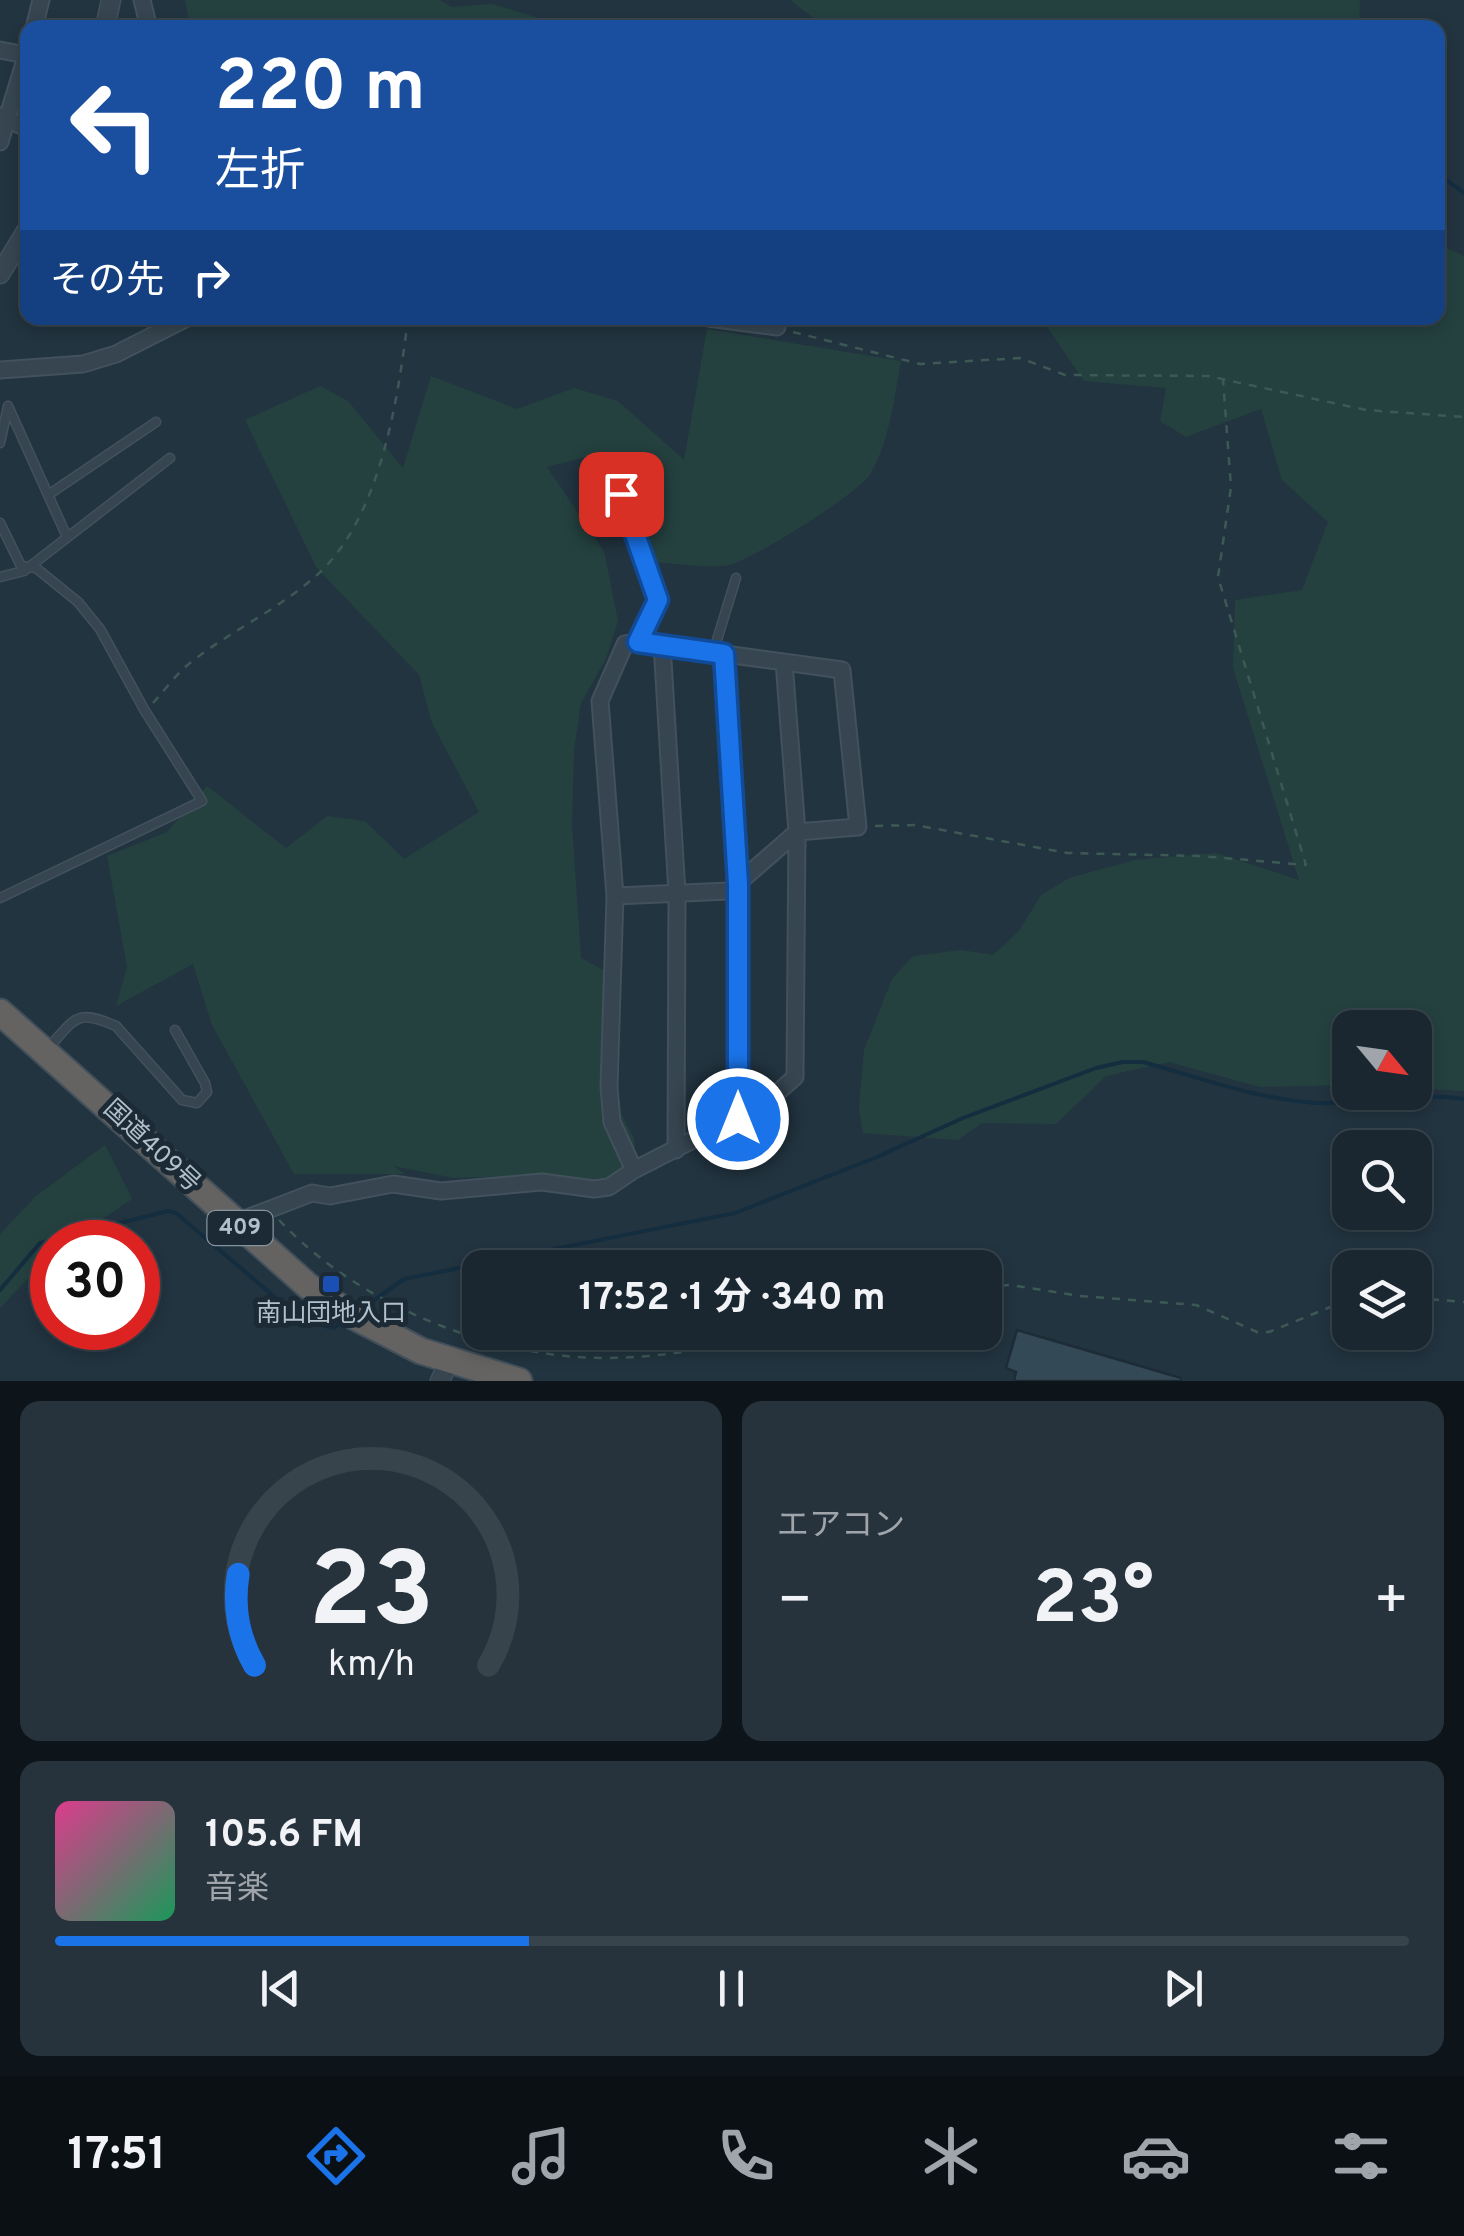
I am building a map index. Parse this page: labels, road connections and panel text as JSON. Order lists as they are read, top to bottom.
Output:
{
  "streets": {
    "highway": ["国道409号", "409"]
  },
  "places": {
    "transit": ["南山団地入口"]
  },
  "north": "bottom right",
  "page": {
    "turn": ["220 m", "左折"],
    "then": "その先",
    "limit": "30",
    "trip": "17:52 · 1 分 · 340 m",
    "tile": "エアコン",
    "heat": ["−", "23°", "+"],
    "song": ["105.6 FM", "音楽"],
    "tabs": "17:51",
    "gauge": ["23", "km/h"]
  }
}
